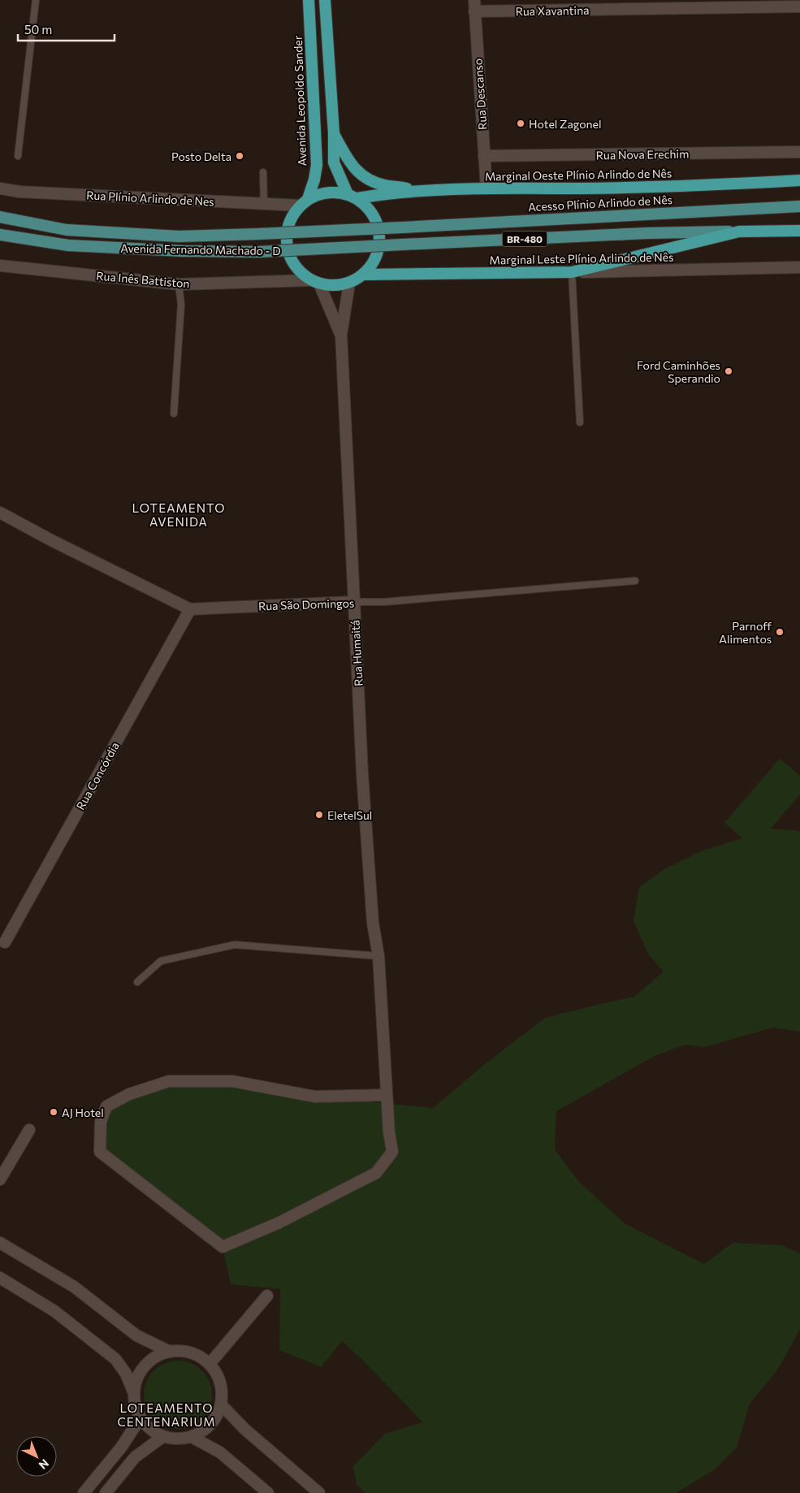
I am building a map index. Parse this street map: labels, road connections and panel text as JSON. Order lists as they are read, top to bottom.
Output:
{
  "streets": {
    "highway": [
      "Avenida Leopoldo Sander",
      "Marginal Oeste Plínio Arlindo de Nês",
      "BR-480",
      "Marginal Leste Plínio Arlindo de Nês"
    ],
    "main road": ["Acesso Plínio Arlindo de Nês", "Avenida Fernando Machado - D"],
    "street": [
      "Rua Xavantina",
      "Rua Descanso",
      "Rua Nova Erechim",
      "Rua Plínio Arlindo de Nes",
      "Rua Inês Battiston",
      "Rua São Domingos",
      "Rua Humaitá",
      "Rua Concórdia"
    ]
  },
  "crossings": [
    ["Rua Xavantina", "Rua Descanso"],
    ["Rua Descanso", "Rua Nova Erechim"],
    ["Rua Descanso", "Marginal Oeste Plínio Arlindo de Nês"],
    ["Avenida Leopoldo Sander", "Marginal Oeste Plínio Arlindo de Nês"],
    ["Avenida Leopoldo Sander", "Rua Plínio Arlindo de Nes"],
    ["Avenida Leopoldo Sander", "Marginal Leste Plínio Arlindo de Nês"],
    ["Avenida Leopoldo Sander", "Rua Inês Battiston"],
    ["Avenida Leopoldo Sander", "Rua Humaitá"],
    ["Marginal Oeste Plínio Arlindo de Nês", "Rua Plínio Arlindo de Nes"],
    ["Marginal Oeste Plínio Arlindo de Nês", "Marginal Leste Plínio Arlindo de Nês"],
    ["Marginal Oeste Plínio Arlindo de Nês", "Rua Inês Battiston"],
    ["Marginal Oeste Plínio Arlindo de Nês", "Rua Humaitá"],
    ["Rua Plínio Arlindo de Nes", "Marginal Leste Plínio Arlindo de Nês"],
    ["Rua Plínio Arlindo de Nes", "Rua Inês Battiston"],
    ["Rua Plínio Arlindo de Nes", "Rua Humaitá"],
    ["Acesso Plínio Arlindo de Nês", "Avenida Fernando Machado - D"],
    ["BR-480", "Avenida Fernando Machado - D"],
    ["Marginal Leste Plínio Arlindo de Nês", "Rua Inês Battiston"],
    ["Marginal Leste Plínio Arlindo de Nês", "Rua Humaitá"],
    ["Rua Inês Battiston", "Rua Humaitá"],
    ["Rua São Domingos", "Rua Humaitá"],
    ["Rua São Domingos", "Rua Concórdia"]
  ],
  "districts": ["LOTEAMENTO AVENIDA", "LOTEAMENTO CENTENARIUM"],
  "places": [
    "Hotel Zagonel",
    "Posto Delta",
    "Ford Caminhões Sperandio",
    "Parnoff Alimentos",
    "EletelSul",
    "AJ Hotel"
  ],
  "scale_bar": "50 m",
  "north": "bottom right"
}
